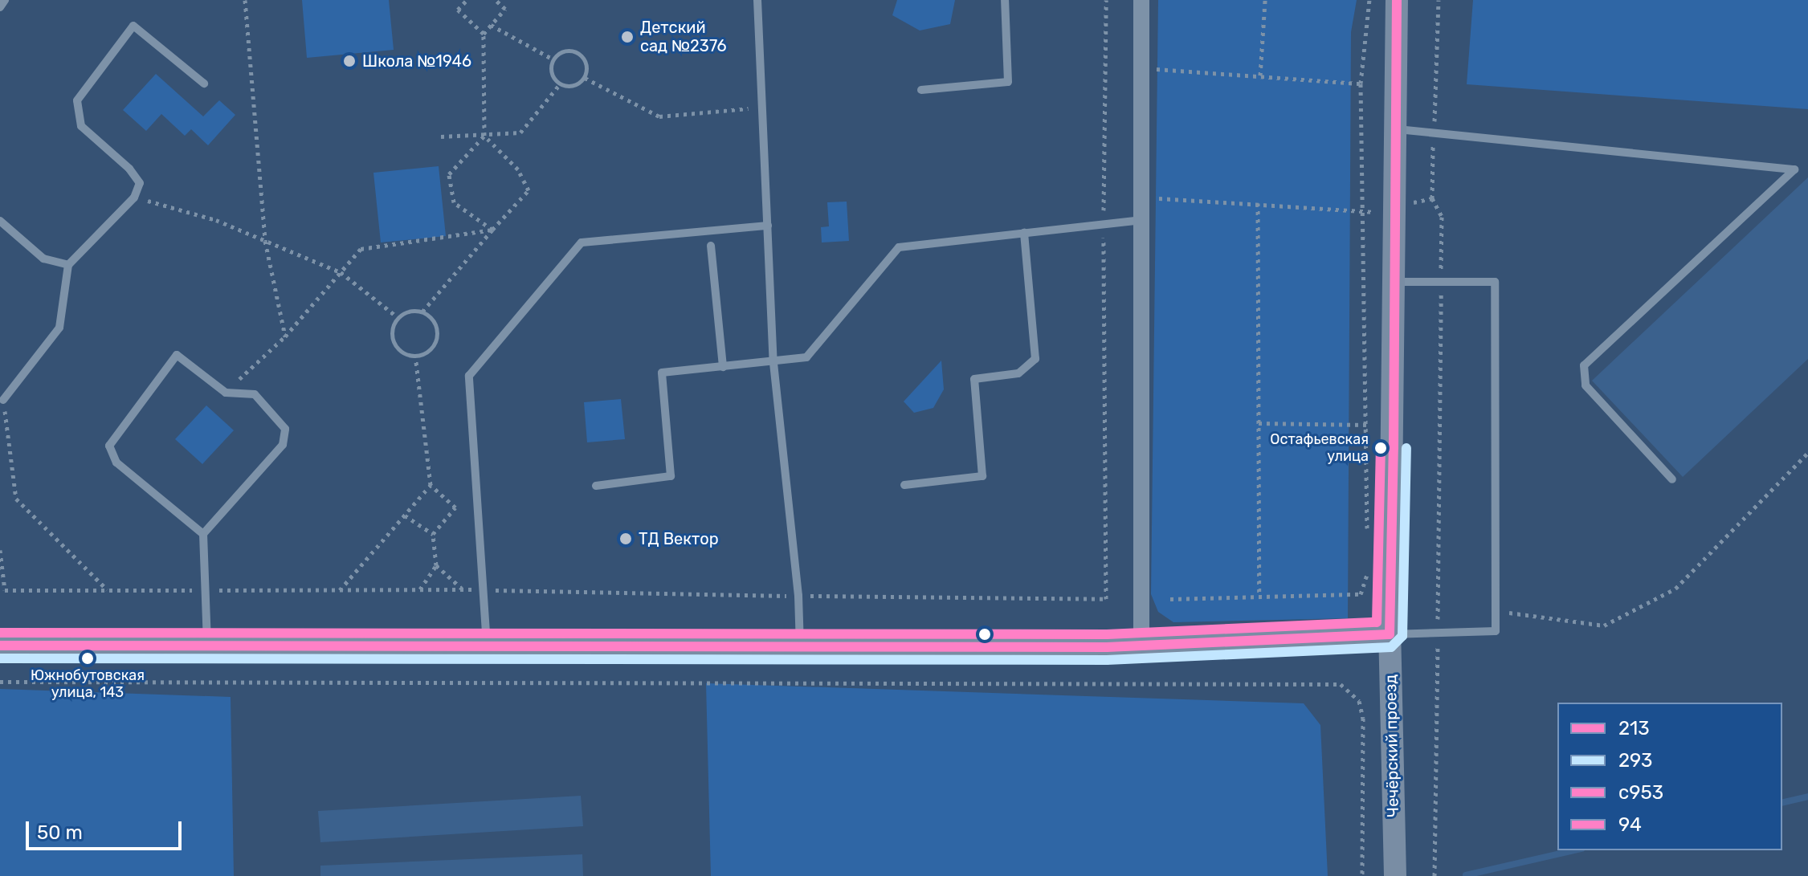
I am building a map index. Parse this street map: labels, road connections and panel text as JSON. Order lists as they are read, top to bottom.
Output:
{
  "streets": {
    "street": ["Чечёрский проезд"]
  },
  "places": [
    "Детский сад №2376",
    "Школа №1946",
    "Остафьевская улица",
    "ТД Вектор",
    "Южнобутовская улица, 143"
  ],
  "lines": [
    "transit line 94",
    "transit line 213",
    "transit line 293",
    "transit line с953"
  ],
  "legend": [
    "213",
    "293",
    "с953",
    "94"
  ],
  "scale_bar": "50 m"
}
